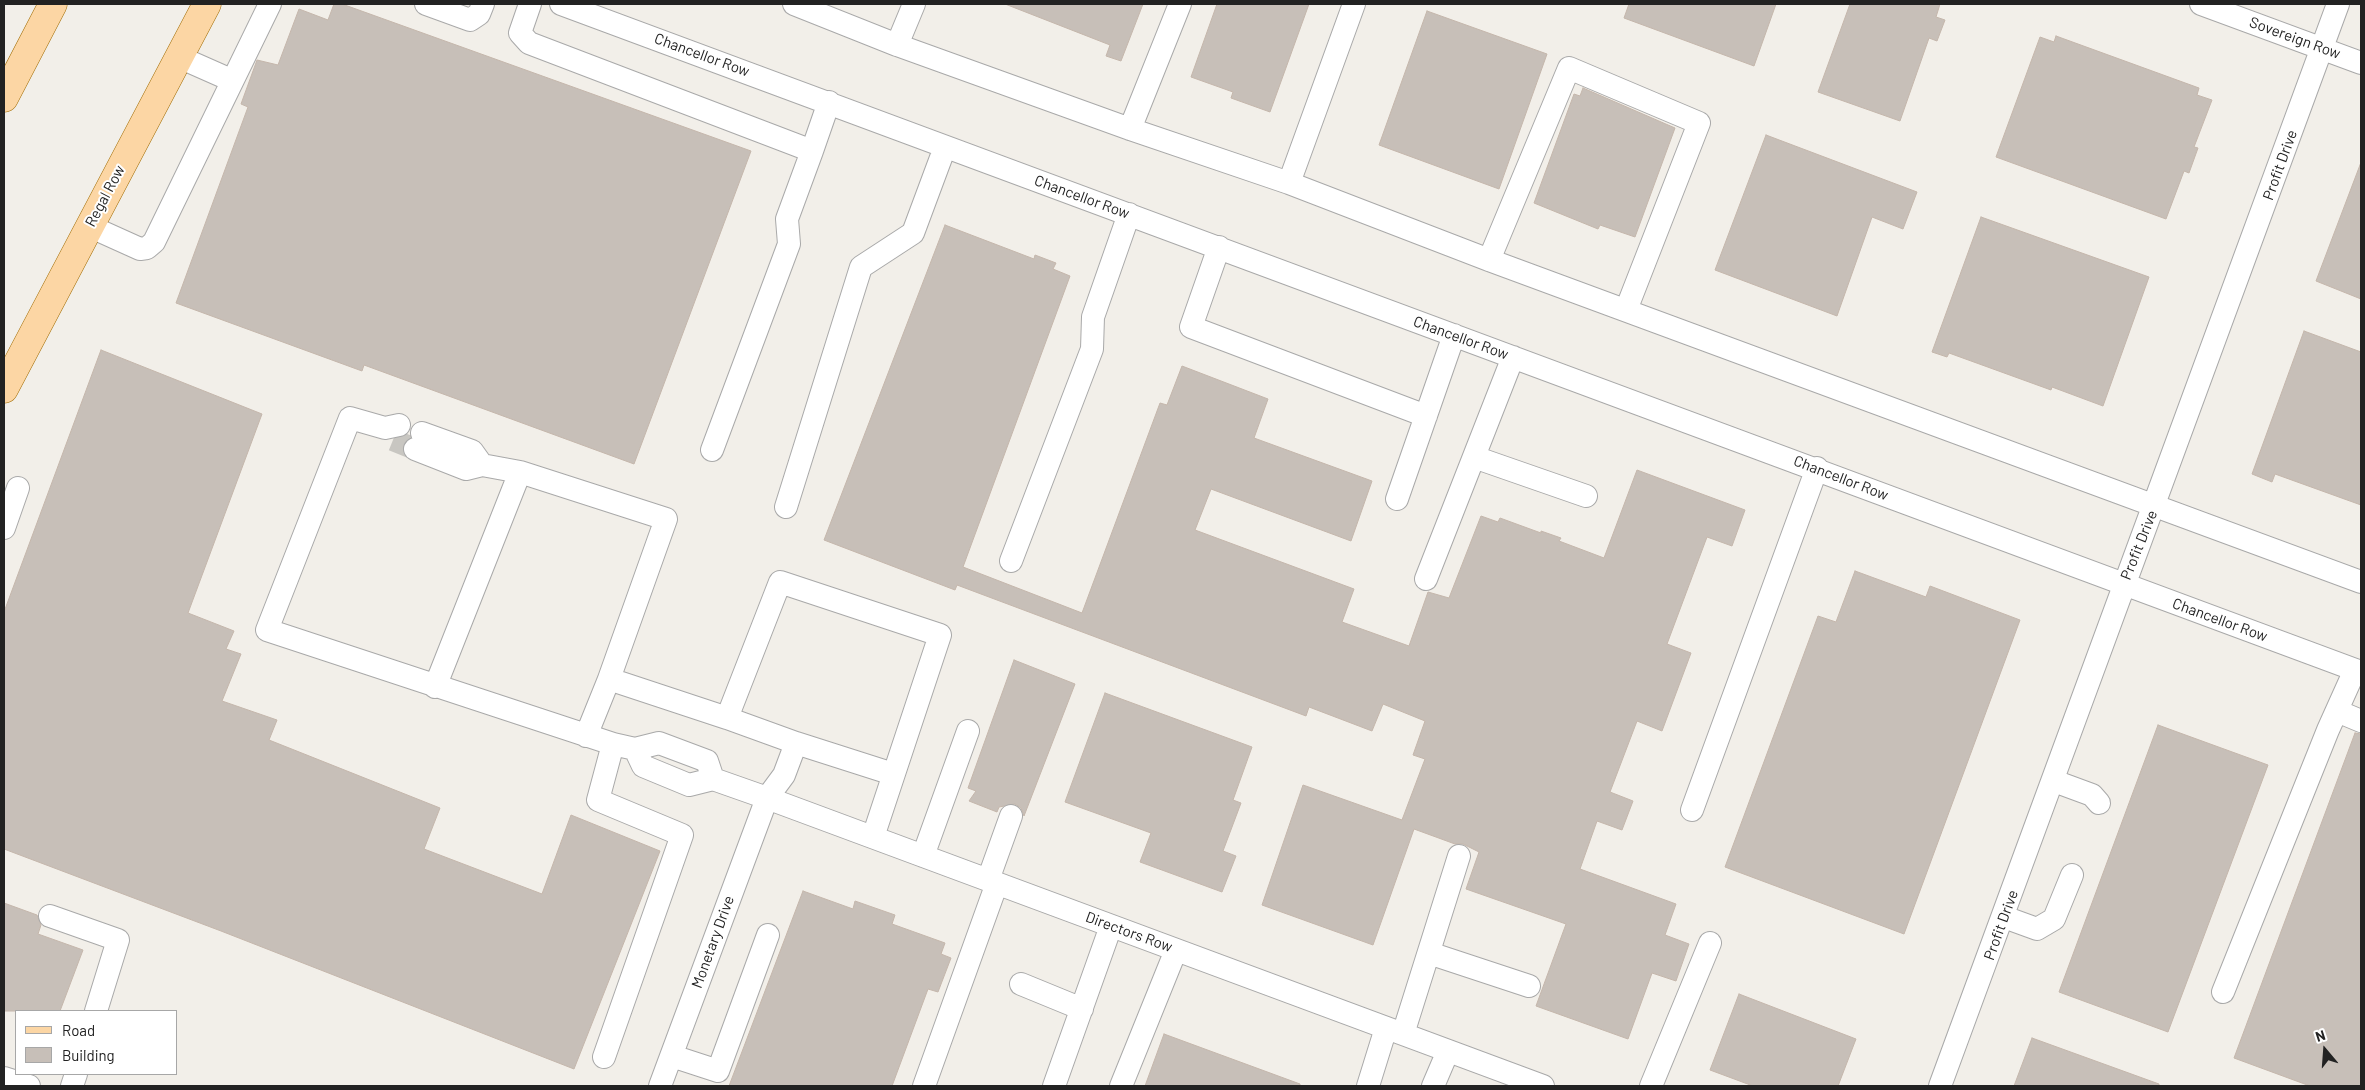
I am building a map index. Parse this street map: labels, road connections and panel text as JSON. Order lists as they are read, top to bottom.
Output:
{
  "streets": {
    "main road": ["Regal Row"],
    "street": [
      "Sovereign Row",
      "Chancellor Row",
      "Profit Drive",
      "Directors Row",
      "Monetary Drive"
    ]
  },
  "crossings": [
    ["Sovereign Row", "Profit Drive"],
    ["Chancellor Row", "Profit Drive"],
    ["Directors Row", "Monetary Drive"]
  ],
  "legend": ["Road", "Building"],
  "north": "top"
}
